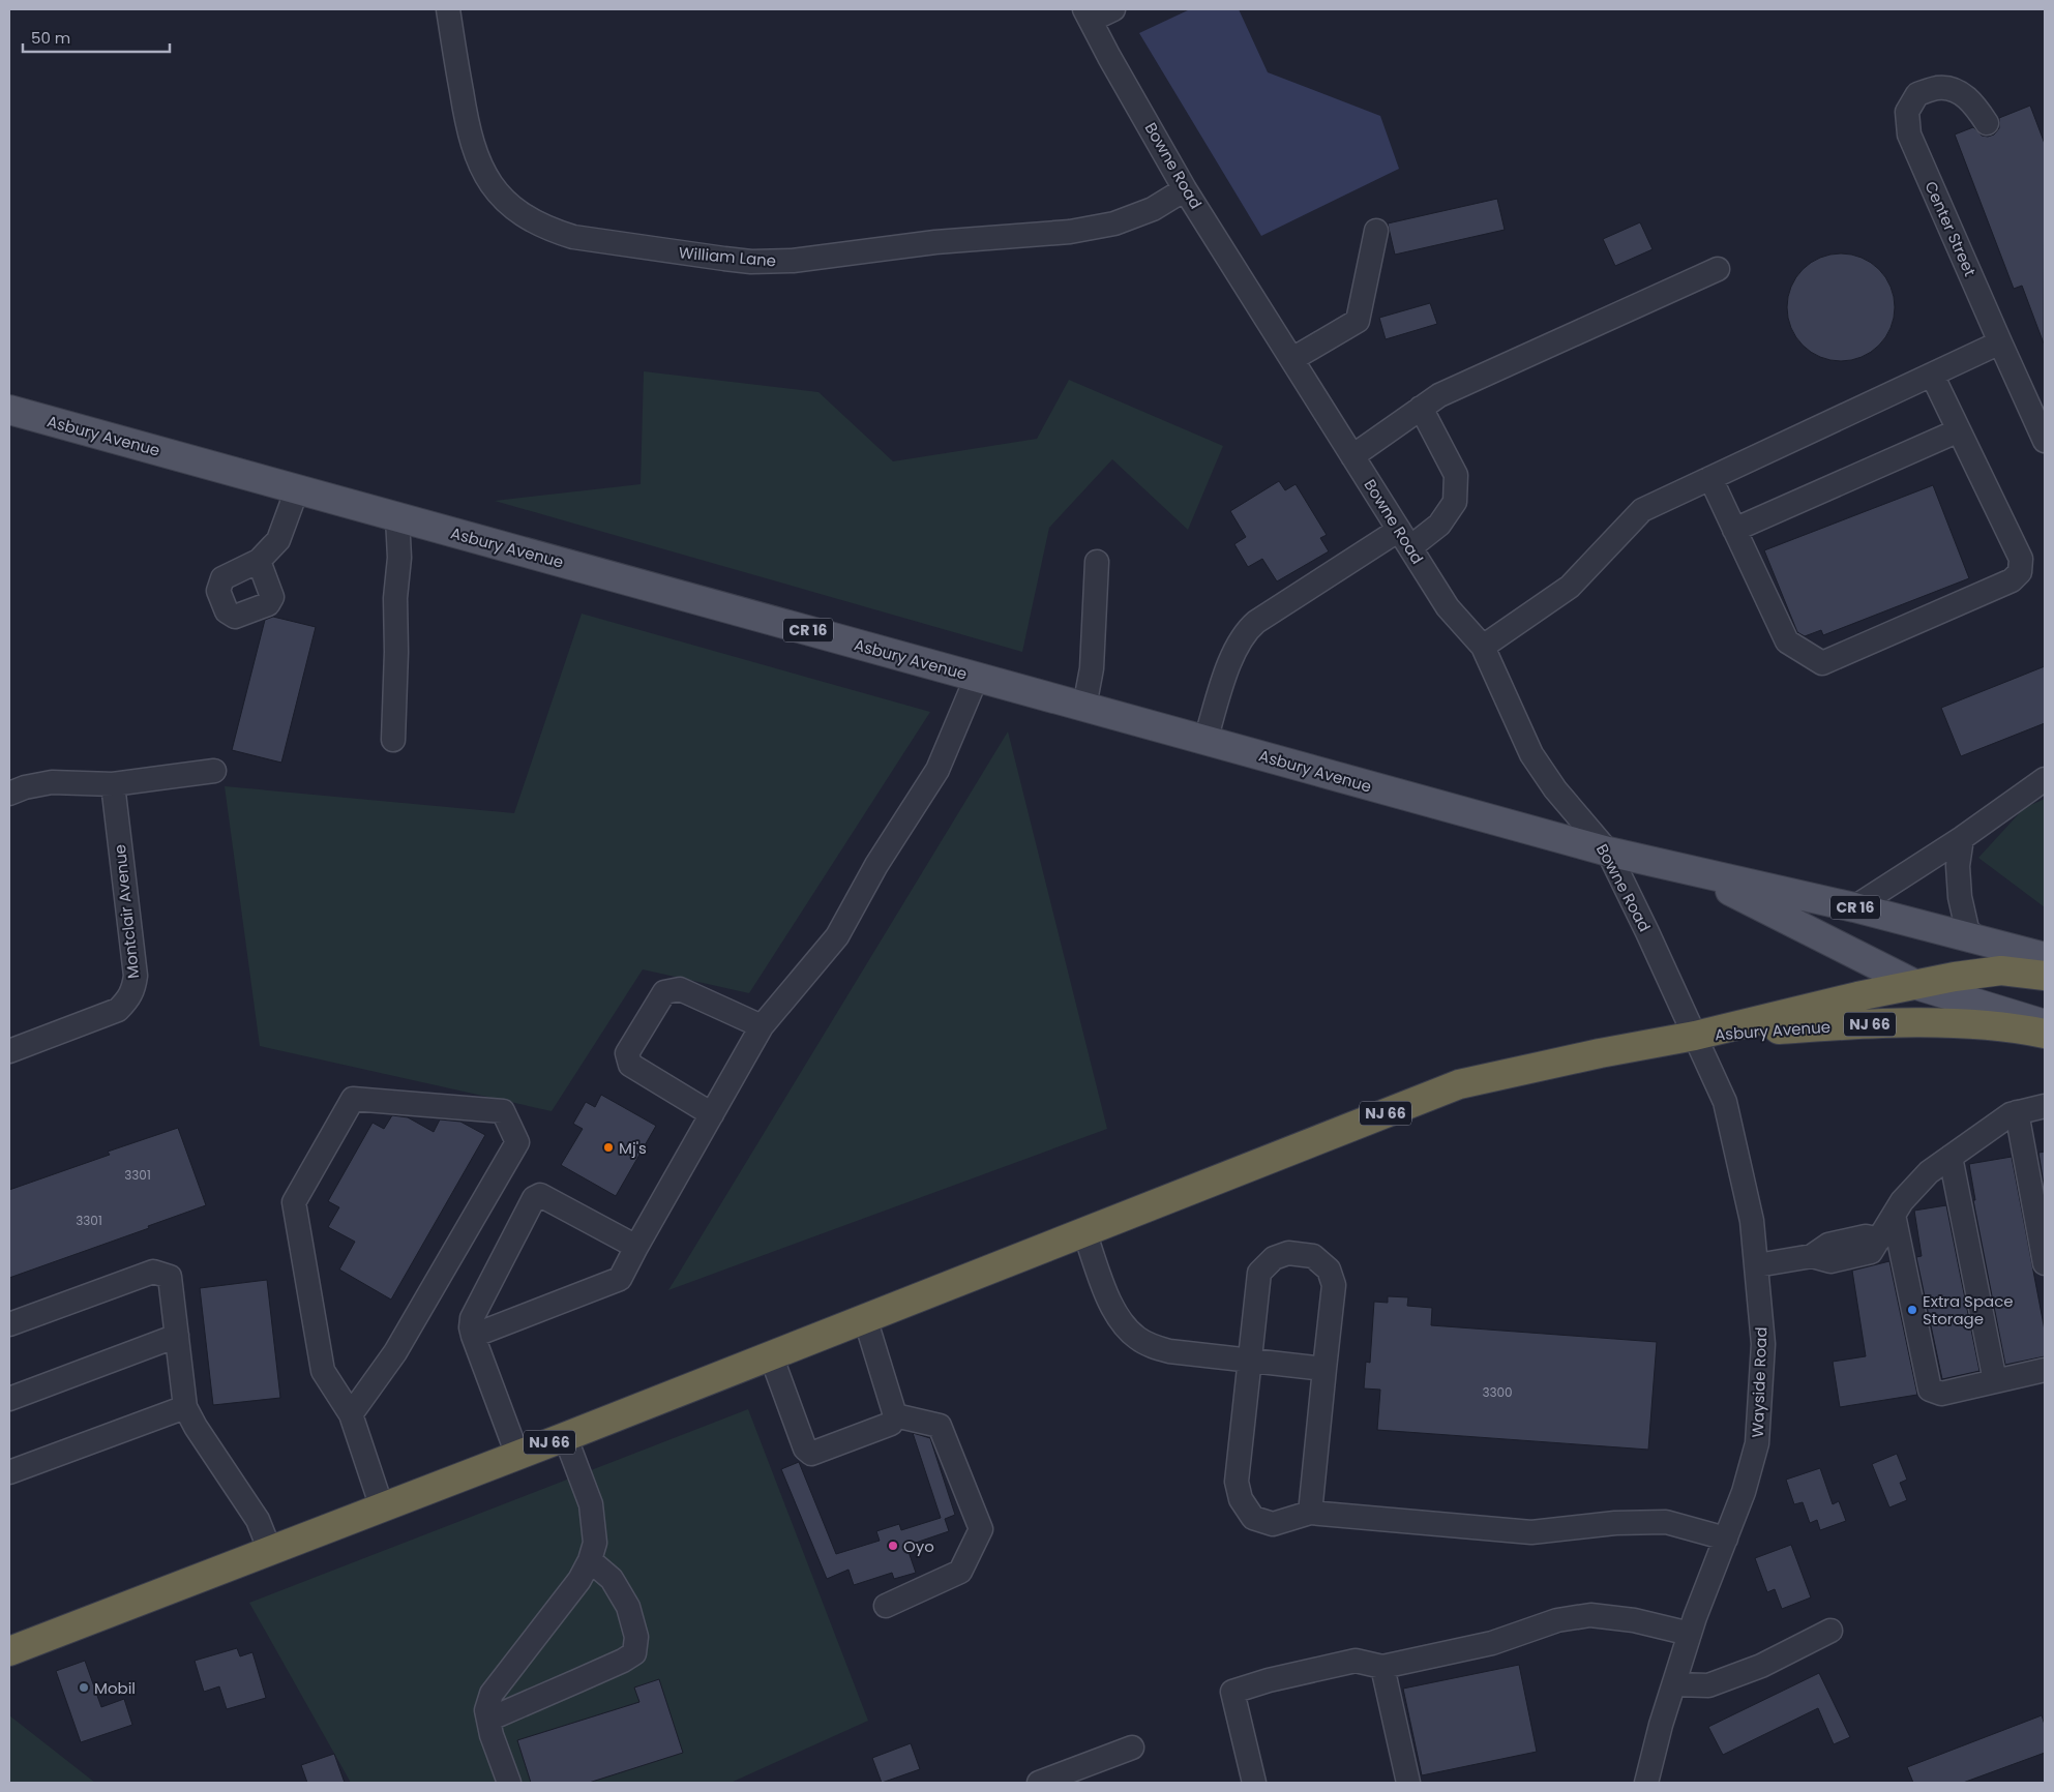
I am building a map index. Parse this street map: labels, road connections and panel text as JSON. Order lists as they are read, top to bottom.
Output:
{
  "streets": {
    "highway": ["Asbury Avenue", "NJ 66"],
    "main road": ["CR 16"],
    "street": [
      "Bowne Road",
      "Center Street",
      "William Lane",
      "Montclair Avenue",
      "Wayside Road"
    ]
  },
  "crossings": [
    ["Bowne Road", "William Lane"],
    ["Bowne Road", "Asbury Avenue"],
    ["Bowne Road", "NJ 66"],
    ["Bowne Road", "Wayside Road"],
    ["Asbury Avenue", "NJ 66"],
    ["Asbury Avenue", "Wayside Road"],
    ["NJ 66", "Wayside Road"]
  ],
  "places": [
    "Mj's",
    "Extra Space Storage",
    "Oyo",
    "Mobil"
  ],
  "house_numbers": ["3301", "3301", "3300"],
  "scale_bar": "50 m"
}
